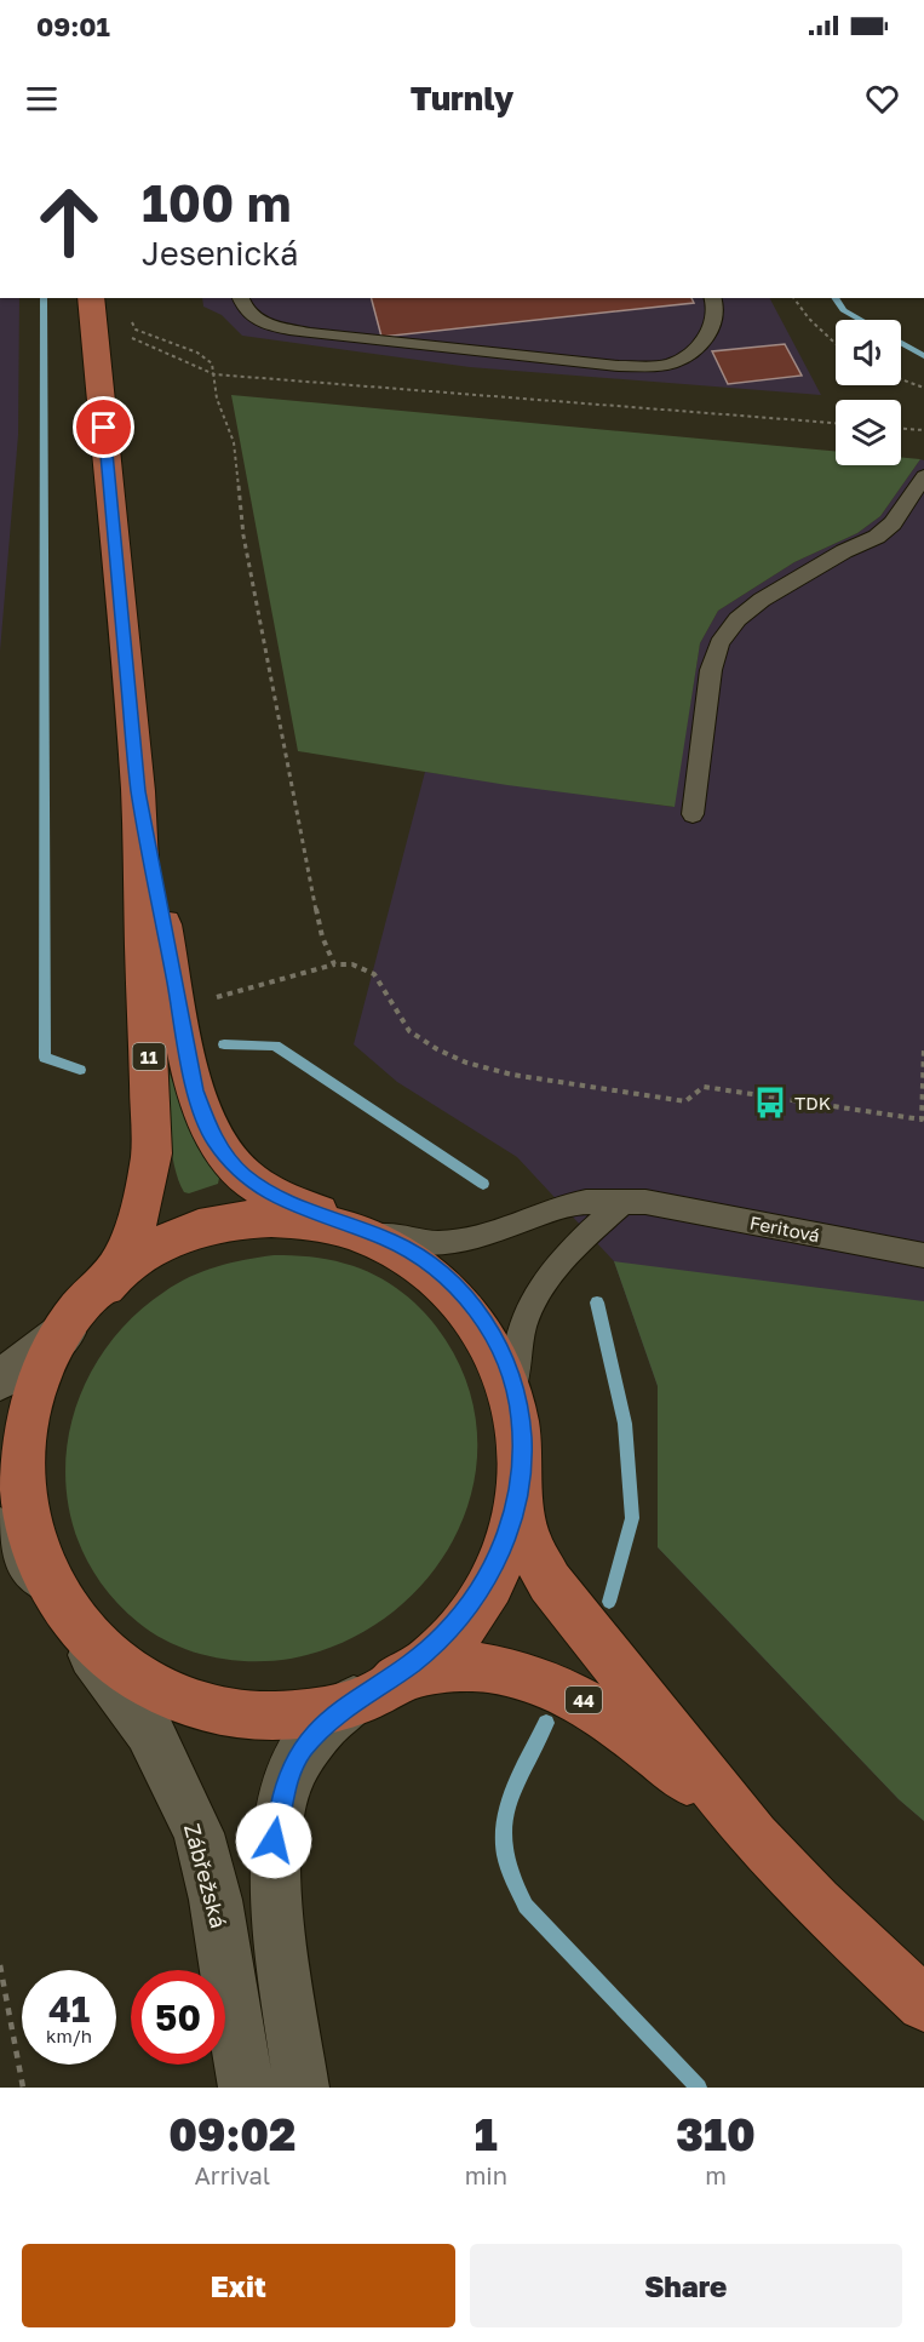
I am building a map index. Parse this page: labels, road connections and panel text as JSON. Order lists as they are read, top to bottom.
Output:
{
  "streets": {
    "main road": ["11", "44", "Zábřežská"],
    "lane": ["Feritová"]
  },
  "crossings": [
    ["11", "Feritová"],
    ["11", "Zábřežská"],
    ["Feritová", "Zábřežská"],
    ["44", "Zábřežská"]
  ],
  "places": {
    "bus stop": ["TDK"]
  },
  "page": {
    "status": "09:01",
    "header": "Turnly",
    "turn": ["100 m", "Jesenická"],
    "speed": "41 km/h",
    "limit": "50",
    "eta": [
      "09:02",
      "Arrival",
      "1",
      "min",
      "310",
      "m"
    ],
    "buttons": ["Exit", "Share"]
  }
}
